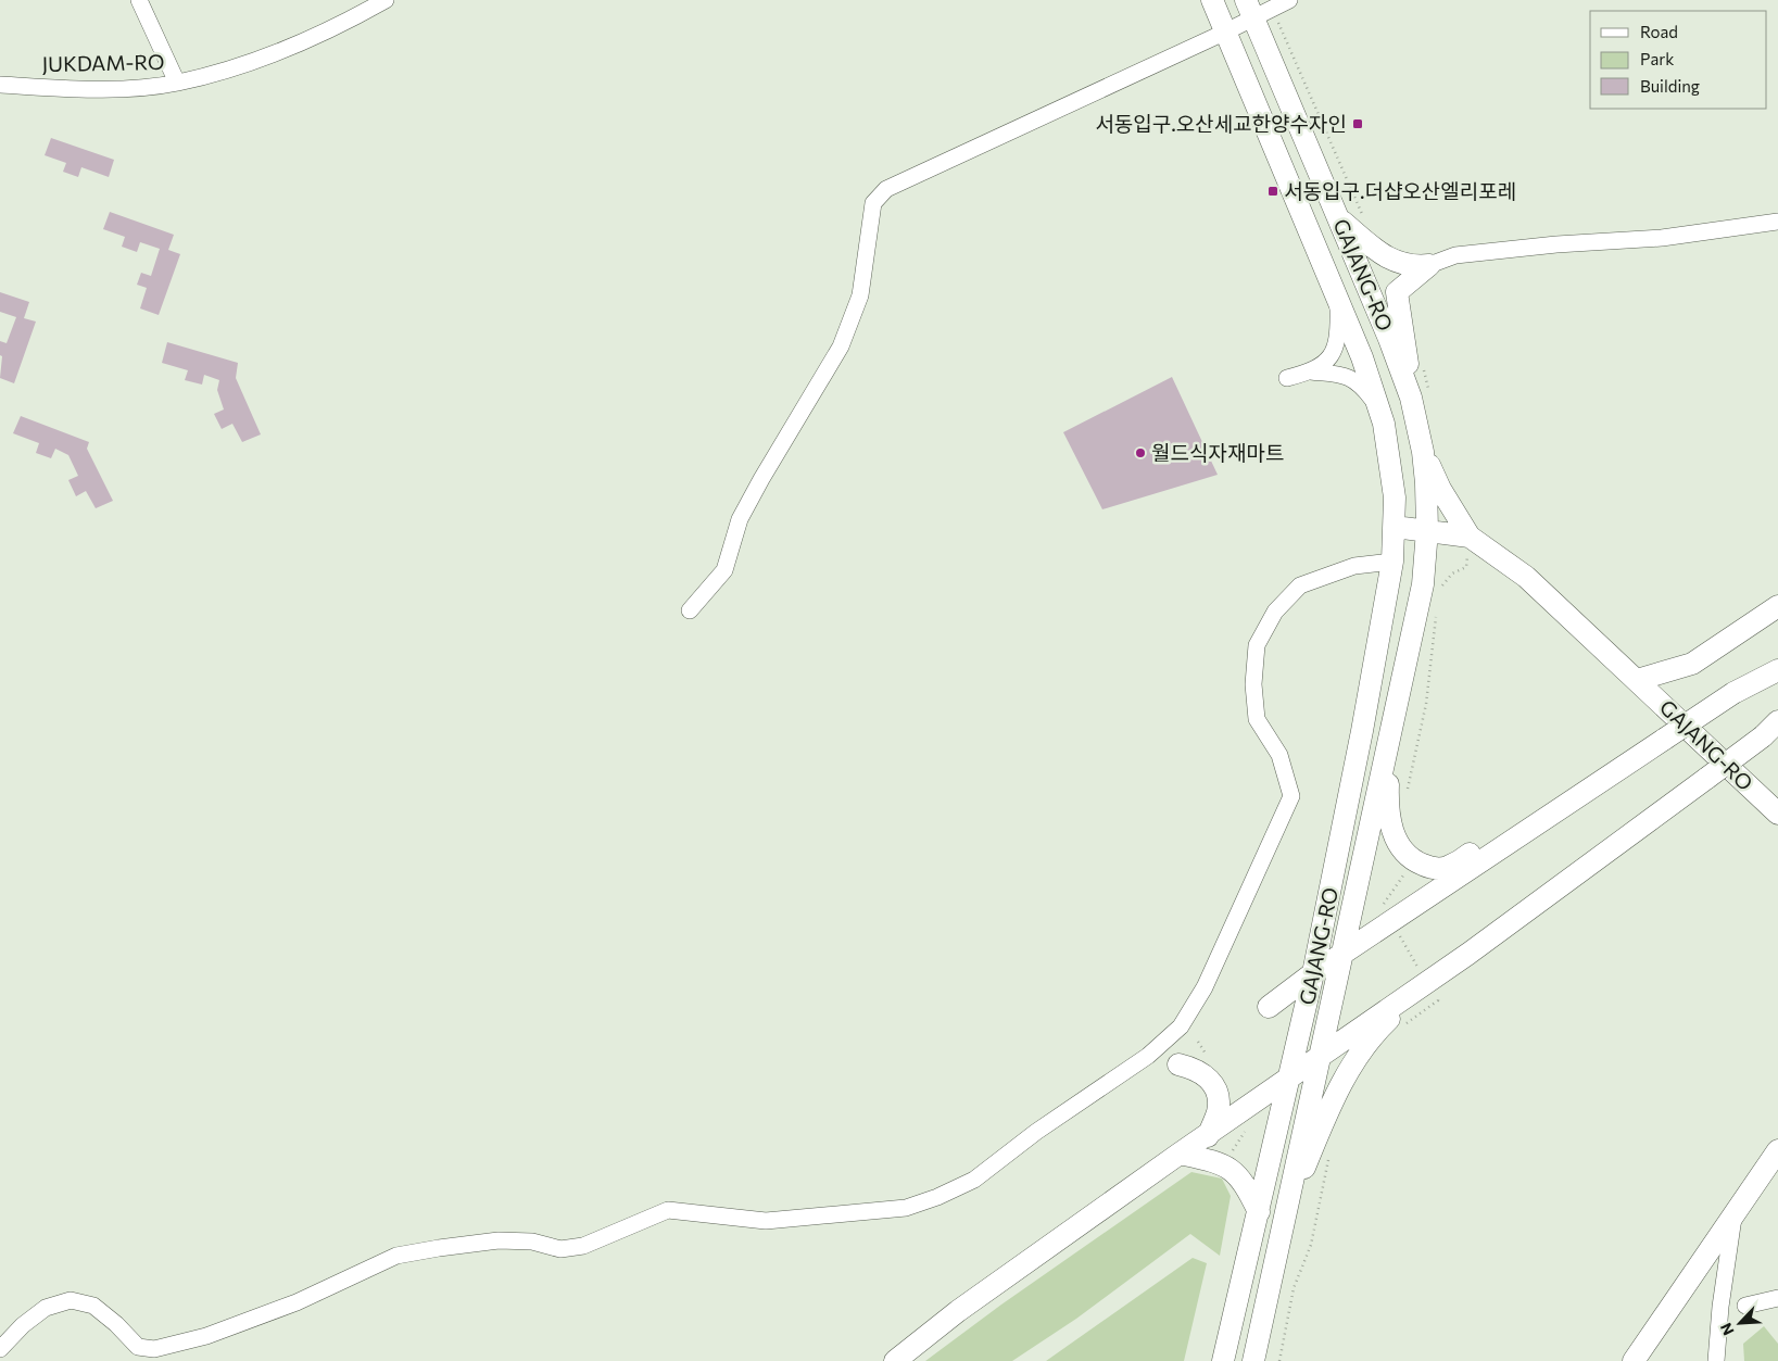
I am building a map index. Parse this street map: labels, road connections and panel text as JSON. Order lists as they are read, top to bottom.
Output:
{
  "streets": {
    "main road": ["GAJANG-RO"],
    "street": ["JUKDAM-RO"]
  },
  "places": {
    "transit": ["서동입구.오산세교한양수자인", "서동입구.더샵오산엘리포레"],
    "other": ["월드식자재마트"]
  },
  "legend": ["Road", "Park", "Building"],
  "north": "bottom left"
}
